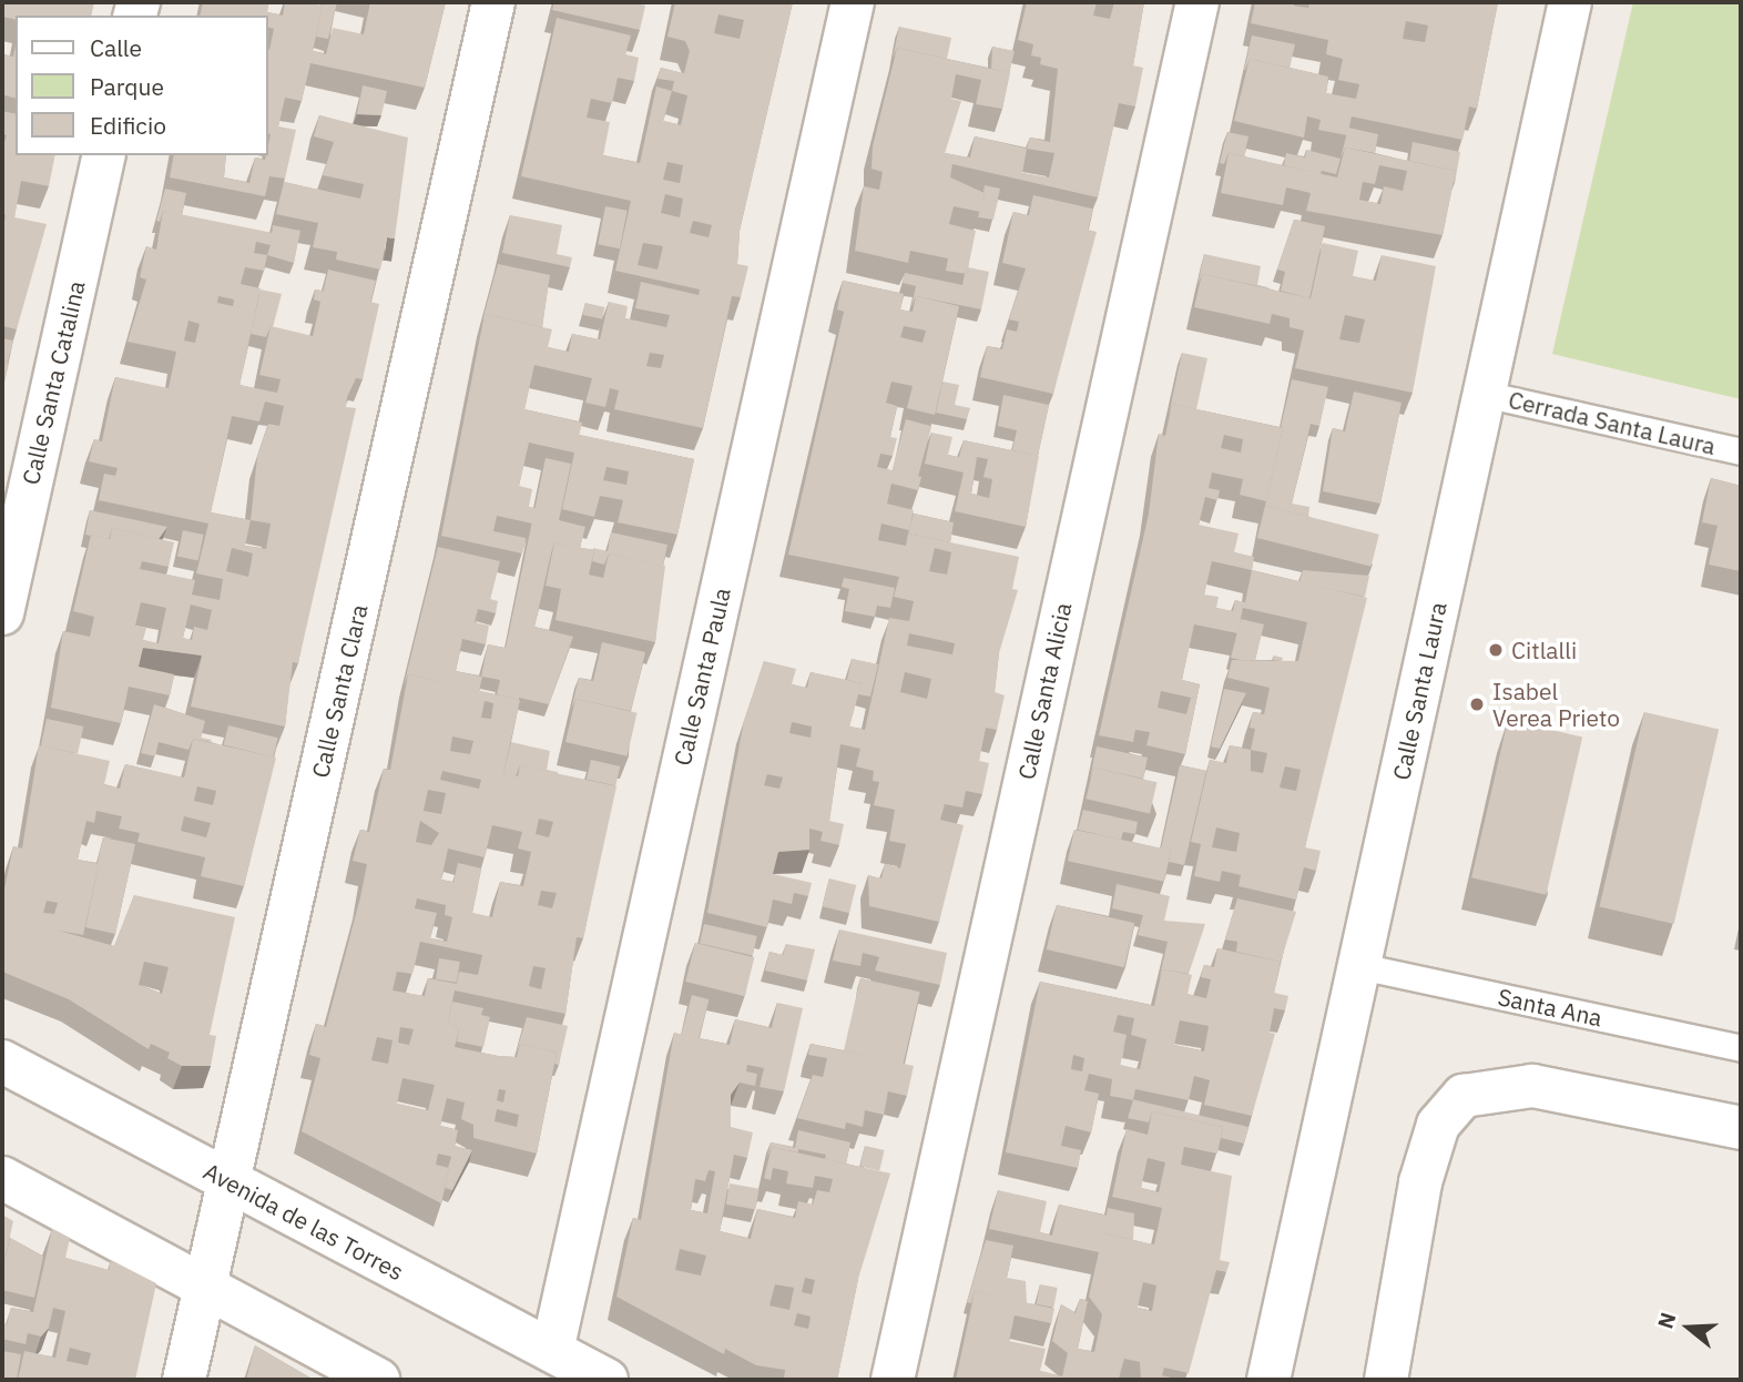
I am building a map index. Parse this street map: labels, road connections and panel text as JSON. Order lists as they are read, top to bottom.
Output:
{
  "streets": {
    "street": [
      "Calle Santa Catalina",
      "Calle Santa Paula",
      "Calle Santa Clara",
      "Calle Santa Alicia",
      "Calle Santa Laura",
      "Avenida de las Torres"
    ],
    "lane": ["Cerrada Santa Laura", "Santa Ana"]
  },
  "crossings": [
    ["Cerrada Santa Laura", "Calle Santa Laura"],
    ["Calle Santa Paula", "Avenida de las Torres"],
    ["Calle Santa Clara", "Avenida de las Torres"],
    ["Calle Santa Laura", "Santa Ana"]
  ],
  "places": ["Citlalli", "Isabel Verea Prieto"],
  "legend": ["Calle", "Parque", "Edificio"],
  "north": "left"
}
